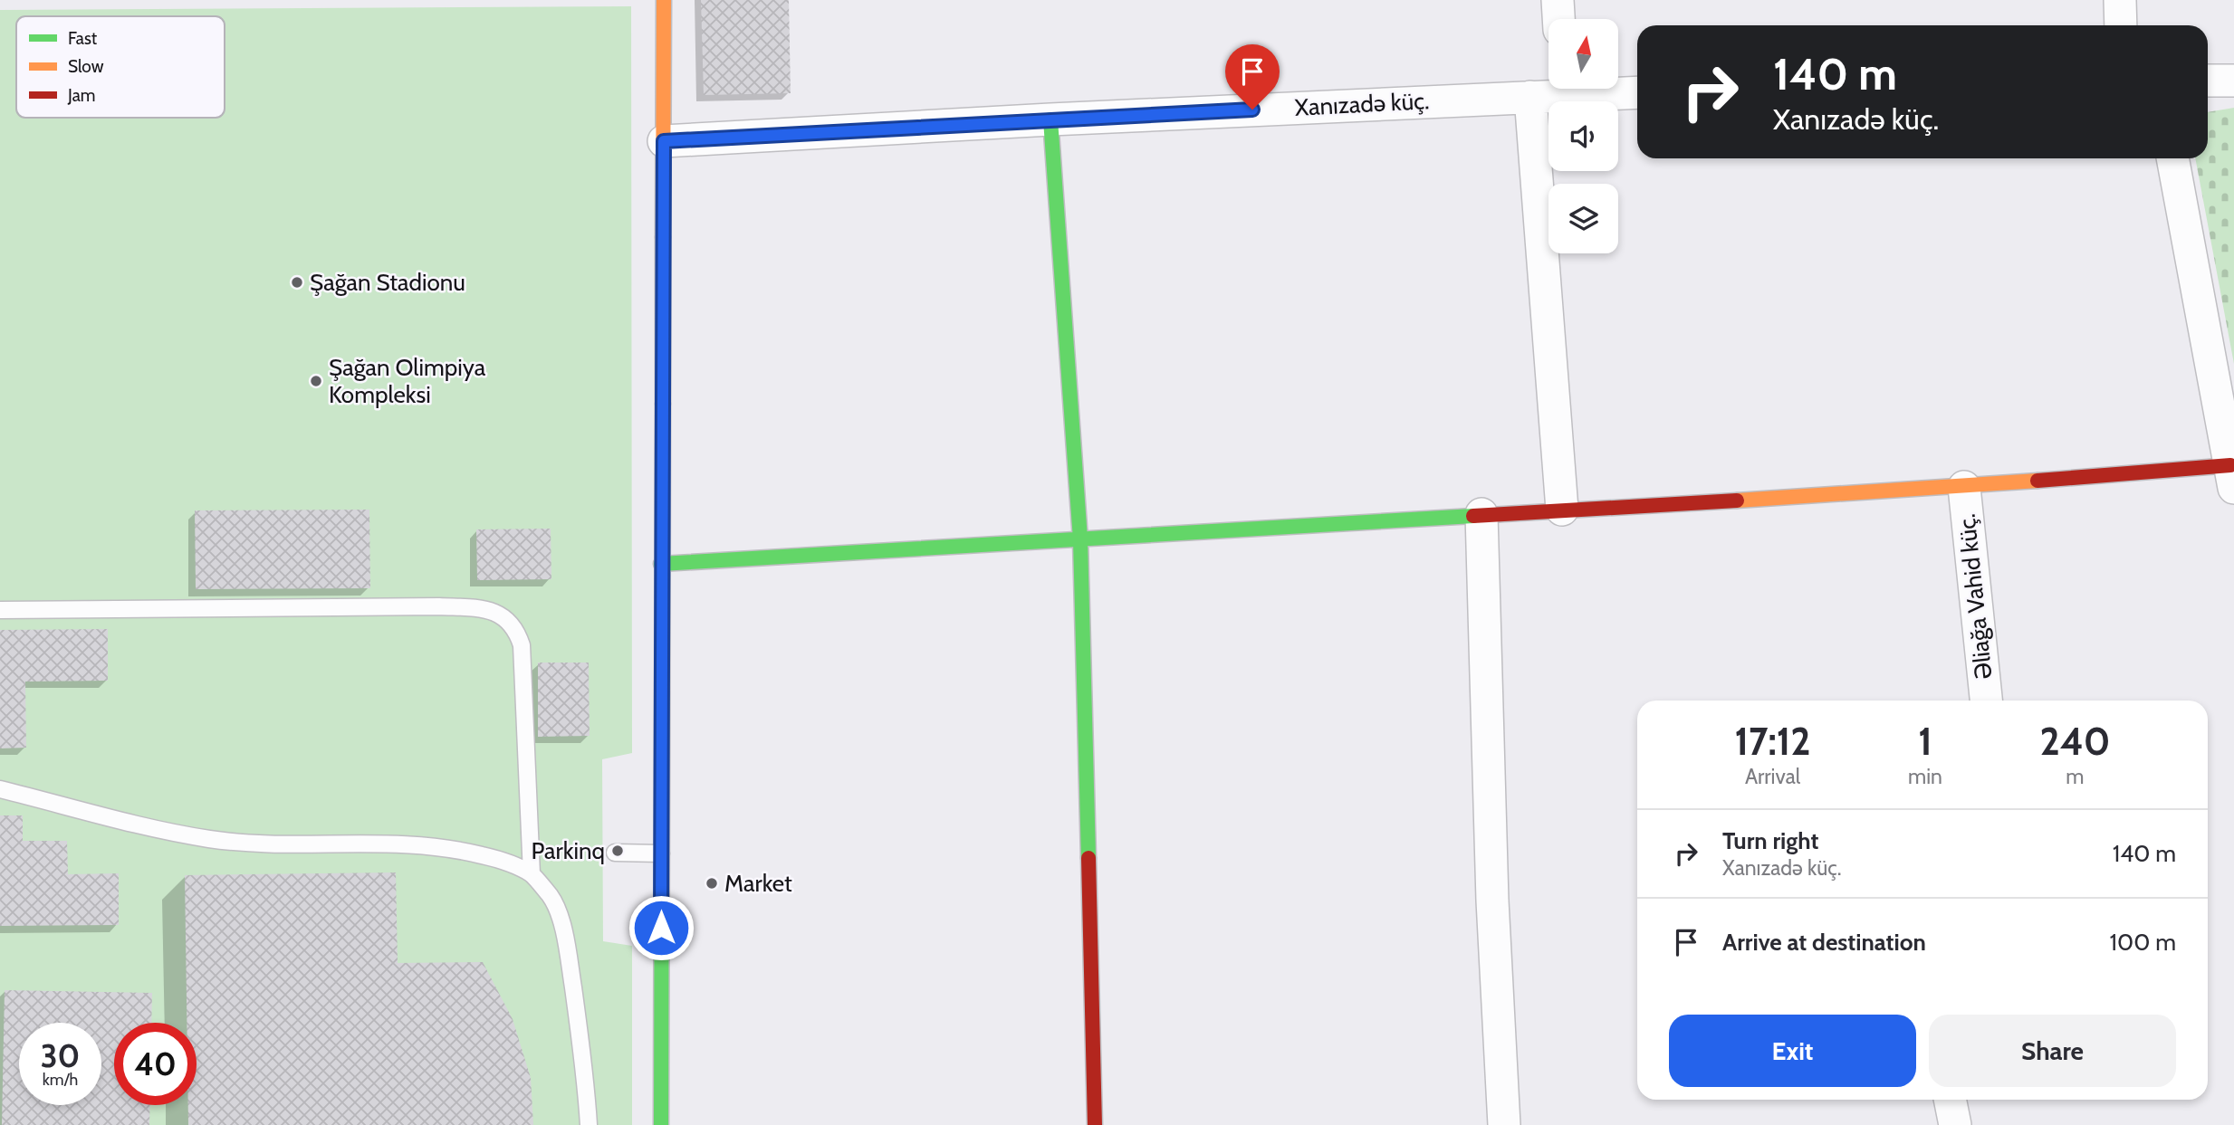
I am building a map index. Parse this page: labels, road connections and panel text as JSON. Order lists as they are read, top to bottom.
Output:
{
  "streets": {
    "street": ["Xanızadə küç.", "Əliağa Vahid küç."]
  },
  "places": [
    "Şağan Stadionu",
    "Şağan Olimpiya Kompleksi",
    "Parkinq",
    "Market"
  ],
  "legend": ["Fast", "Slow", "Jam"],
  "north": "top",
  "page": {
    "turn": ["140 m", "Xanızadə küç."],
    "eta": [
      "17:12",
      "Arrival",
      "1",
      "min",
      "240",
      "m"
    ],
    "list": [
      {
        "name": "Turn right",
        "note": "Xanızadə küç.",
        "value": "140 m"
      },
      {
        "name": "Arrive at destination",
        "value": "100 m"
      }
    ],
    "buttons": ["Exit", "Share"],
    "speed": "30 km/h",
    "limit": "40"
  }
}
